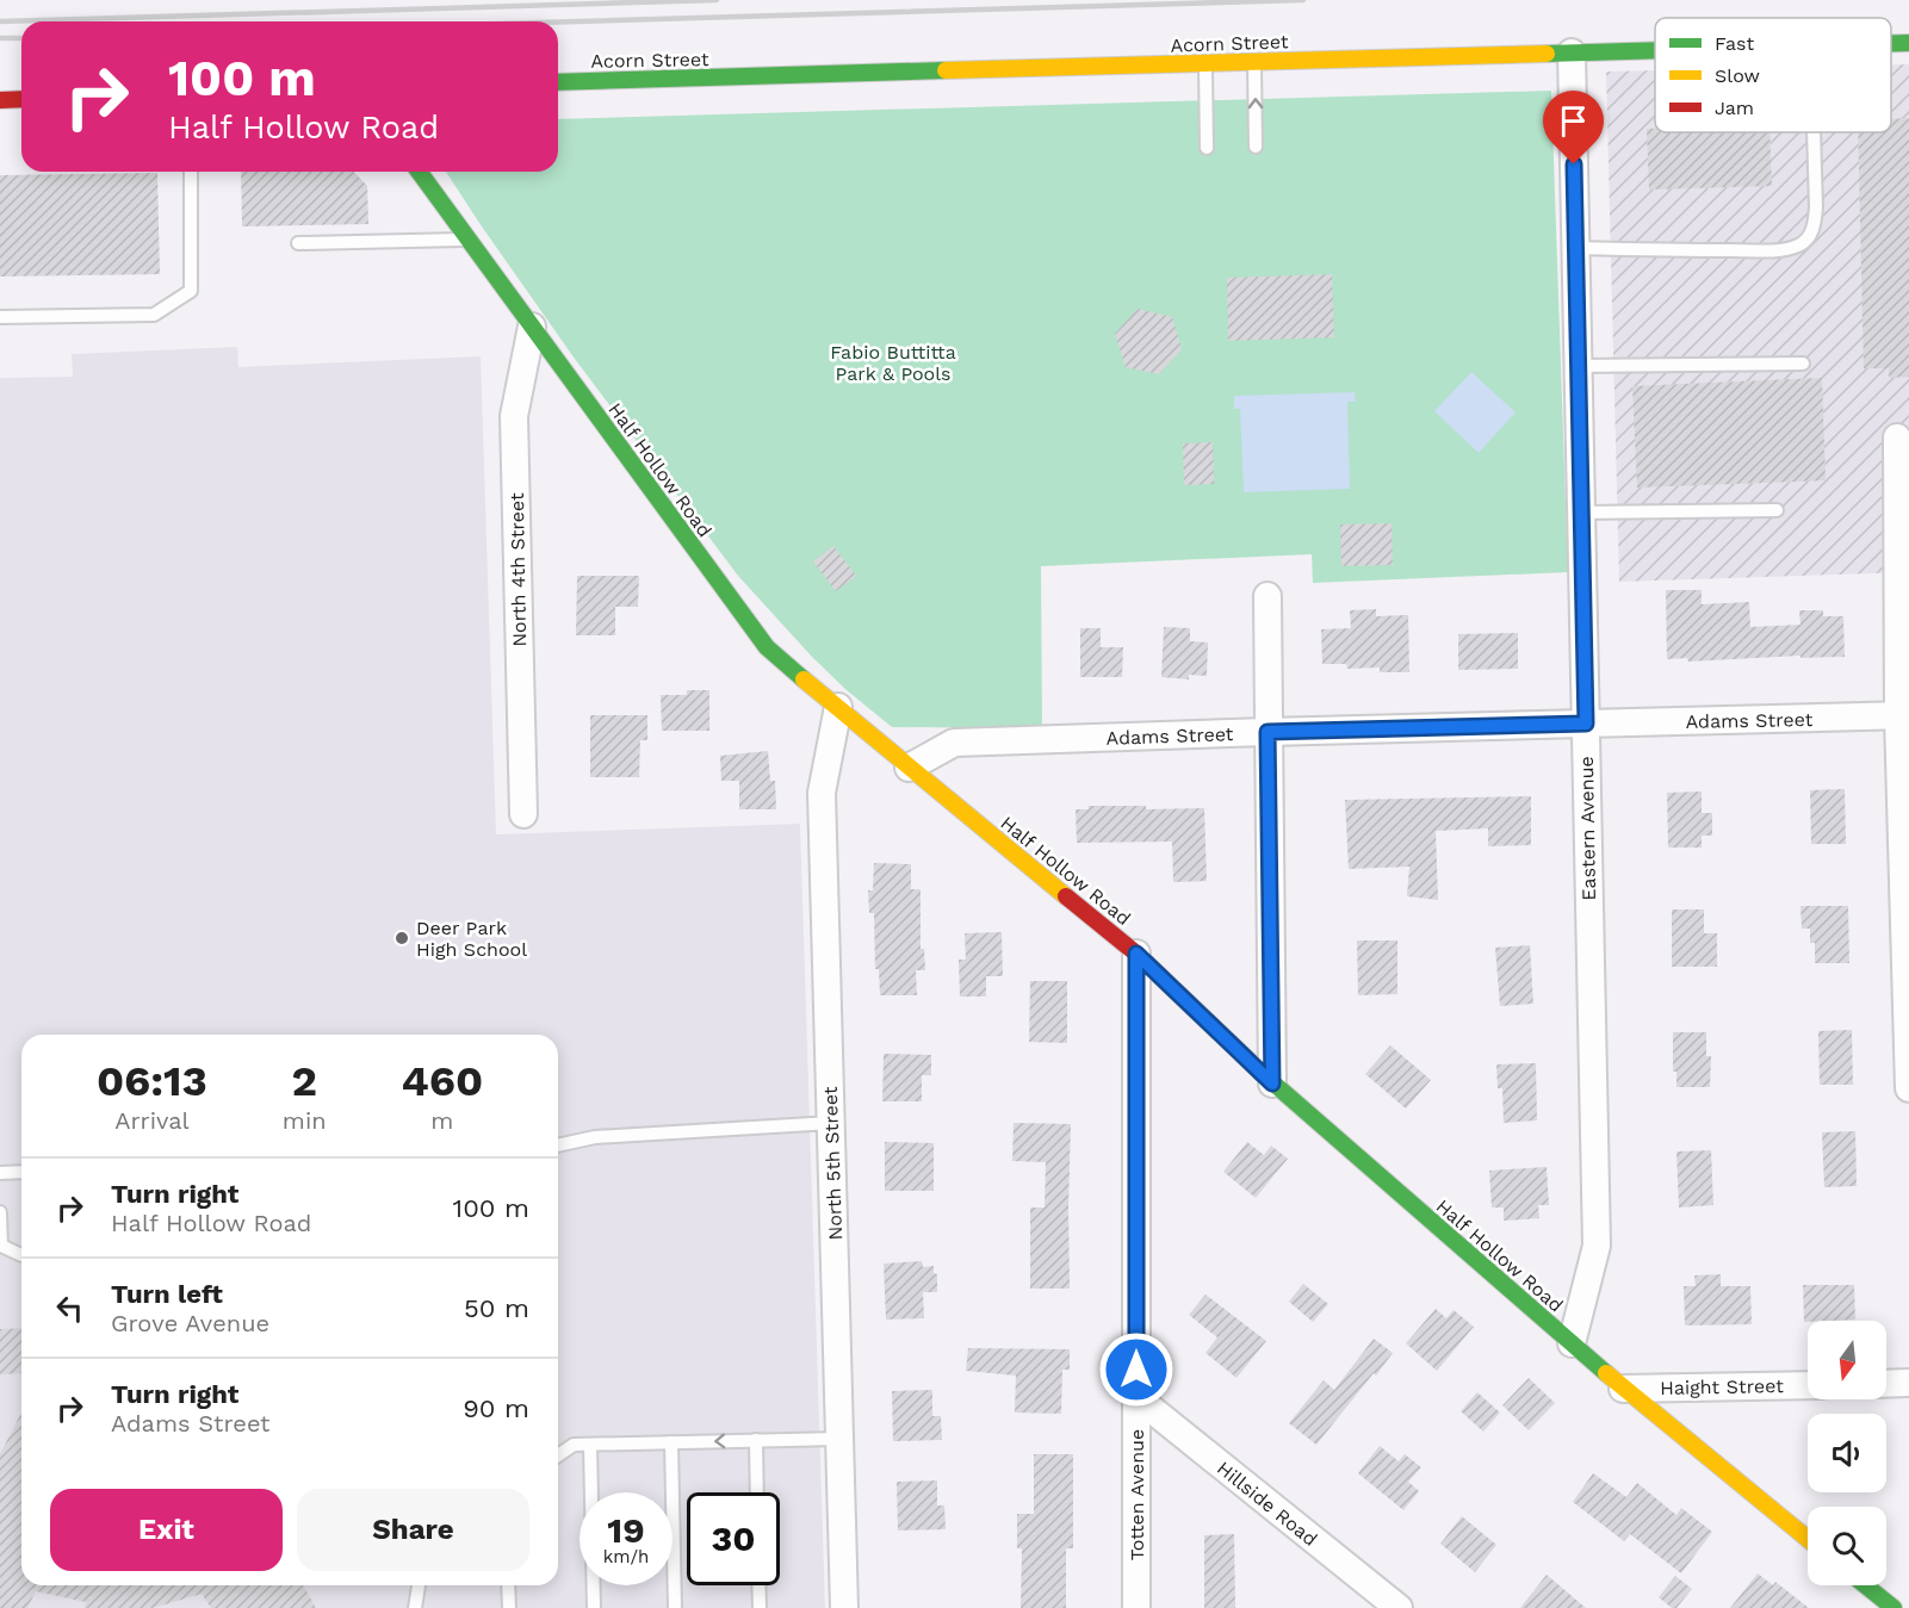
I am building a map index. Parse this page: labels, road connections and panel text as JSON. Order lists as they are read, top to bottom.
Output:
{
  "streets": {
    "street": [
      "Acorn Street",
      "Half Hollow Road",
      "North 4th Street",
      "Adams Street",
      "Eastern Avenue",
      "North 5th Street",
      "Haight Street",
      "Totten Avenue",
      "Hillside Road"
    ]
  },
  "crossings": [
    ["Acorn Street", "Eastern Avenue"],
    ["Half Hollow Road", "North 4th Street"],
    ["Half Hollow Road", "Adams Street"],
    ["Half Hollow Road", "Eastern Avenue"],
    ["Half Hollow Road", "North 5th Street"],
    ["Half Hollow Road", "Haight Street"],
    ["Half Hollow Road", "Totten Avenue"],
    ["Adams Street", "Eastern Avenue"],
    ["Totten Avenue", "Hillside Road"]
  ],
  "parks": ["Fabio Buttitta Park & Pools"],
  "places": ["Deer Park High School"],
  "legend": ["Fast", "Slow", "Jam"],
  "north": "bottom",
  "page": {
    "turn": ["100 m", "Half Hollow Road"],
    "eta": [
      "06:13",
      "Arrival",
      "2",
      "min",
      "460",
      "m"
    ],
    "list": [
      {
        "name": "Turn right",
        "note": "Half Hollow Road",
        "value": "100 m"
      },
      {
        "name": "Turn left",
        "note": "Grove Avenue",
        "value": "50 m"
      },
      {
        "name": "Turn right",
        "note": "Adams Street",
        "value": "90 m"
      }
    ],
    "buttons": ["Exit", "Share"],
    "speed": "19 km/h",
    "limit": "30"
  }
}
